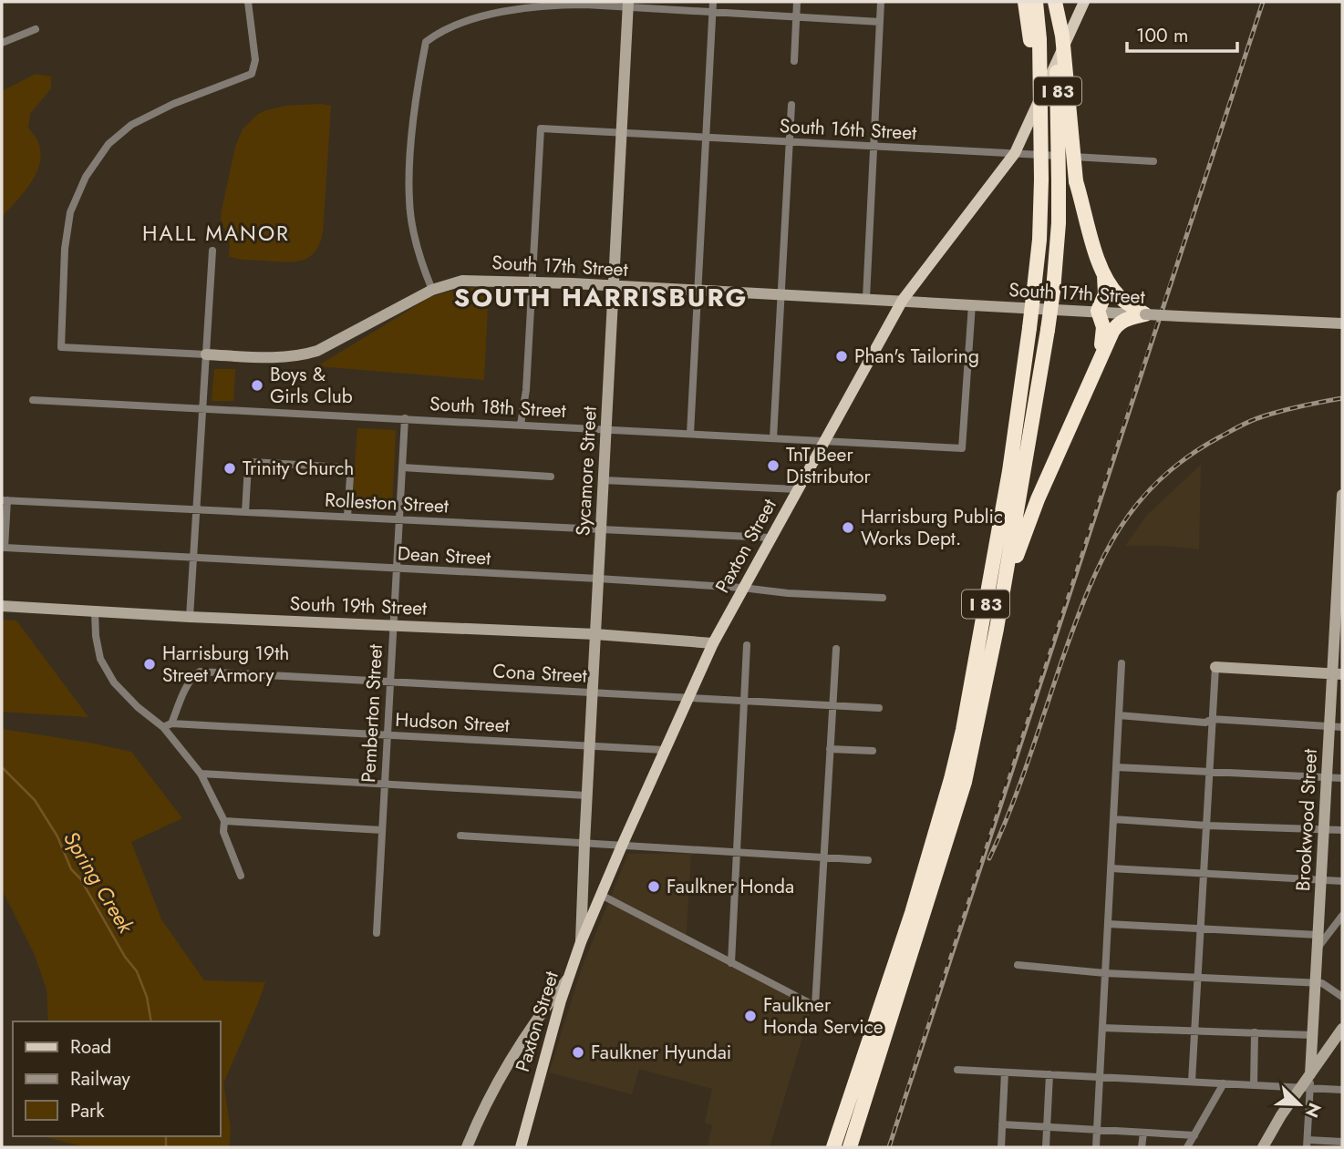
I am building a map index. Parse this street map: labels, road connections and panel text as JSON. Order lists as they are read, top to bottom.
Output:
{
  "streets": {
    "highway": ["I 83"],
    "main road": ["Paxton Street"],
    "street": [
      "South 16th Street",
      "South 17th Street",
      "South 18th Street",
      "Sycamore Street",
      "Rolleston Street",
      "Dean Street",
      "South 19th Street",
      "Cona Street",
      "Pemberton Street",
      "Hudson Street",
      "Brookwood Street"
    ]
  },
  "crossings": [
    ["South 16th Street", "South 17th Street"],
    ["South 16th Street", "Sycamore Street"],
    ["South 16th Street", "Paxton Street"],
    ["South 17th Street", "South 18th Street"],
    ["South 17th Street", "Sycamore Street"],
    ["South 17th Street", "Paxton Street"],
    ["South 18th Street", "Sycamore Street"],
    ["South 18th Street", "Paxton Street"],
    ["South 18th Street", "Pemberton Street"],
    ["Sycamore Street", "Rolleston Street"],
    ["Sycamore Street", "Paxton Street"],
    ["Sycamore Street", "Dean Street"],
    ["Sycamore Street", "South 19th Street"],
    ["Sycamore Street", "Cona Street"],
    ["Sycamore Street", "Hudson Street"],
    ["Rolleston Street", "Paxton Street"],
    ["Rolleston Street", "Dean Street"],
    ["Rolleston Street", "Pemberton Street"],
    ["Paxton Street", "Dean Street"],
    ["Paxton Street", "South 19th Street"],
    ["Paxton Street", "Cona Street"],
    ["Paxton Street", "Hudson Street"],
    ["Dean Street", "Pemberton Street"],
    ["South 19th Street", "Pemberton Street"],
    ["Cona Street", "Pemberton Street"],
    ["Cona Street", "Hudson Street"],
    ["Pemberton Street", "Hudson Street"]
  ],
  "districts": ["HALL MANOR", "SOUTH HARRISBURG"],
  "water": ["Spring Creek"],
  "places": [
    "Phan's Tailoring",
    "Boys & Girls Club",
    "TnT Beer Distributor",
    "Trinity Church",
    "Harrisburg Public Works Dept.",
    "Harrisburg 19th Street Armory",
    "Faulkner Honda",
    "Faulkner Honda Service",
    "Faulkner Hyundai"
  ],
  "legend": ["Road", "Railway", "Park"],
  "scale_bar": "100 m",
  "north": "bottom right"
}
